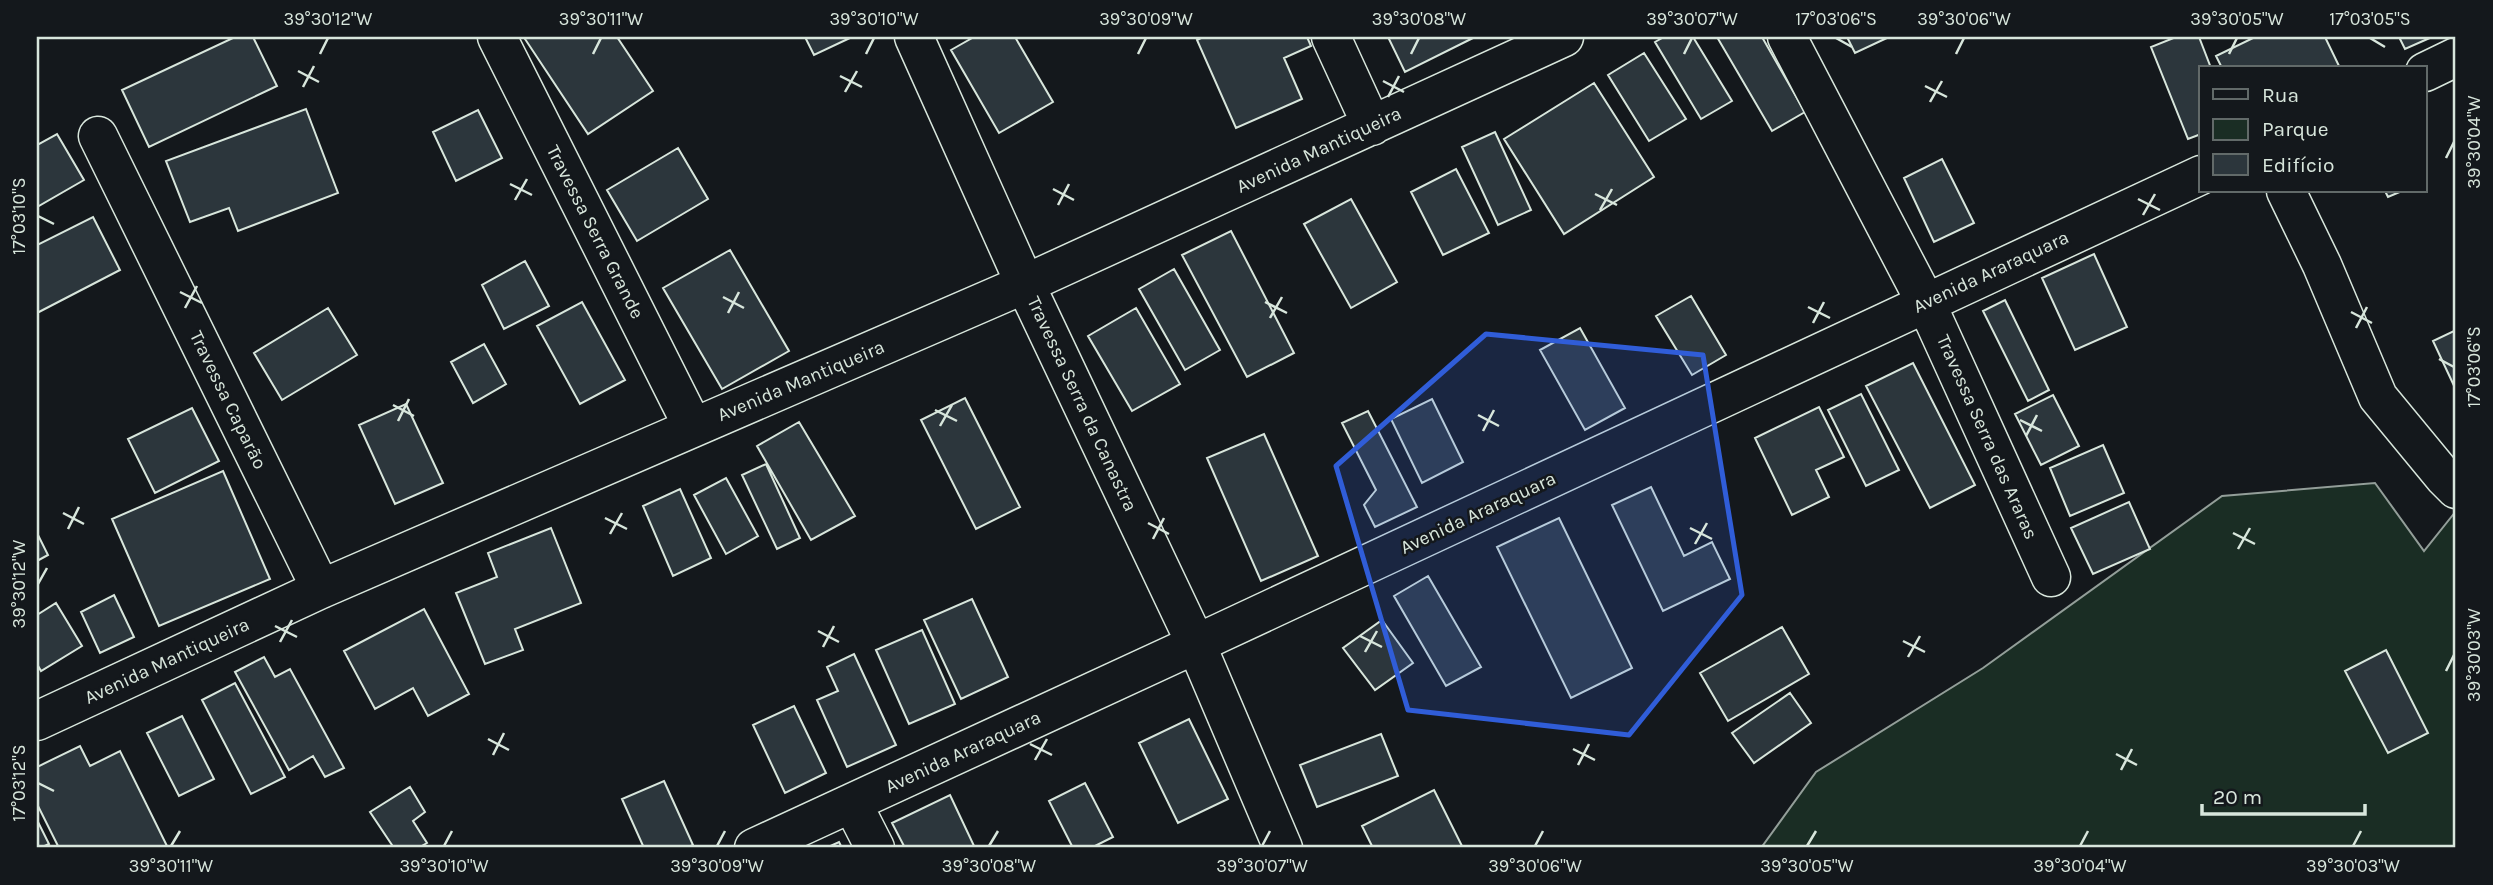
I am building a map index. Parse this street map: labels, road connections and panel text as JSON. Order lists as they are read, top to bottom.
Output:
{
  "streets": {
    "street": [
      "Avenida Mantiqueira",
      "Travessa Serra Grande",
      "Avenida Araraquara",
      "Travessa Caparão",
      "Travessa Serra da Canastra",
      "Travessa Serra das Araras"
    ]
  },
  "crossings": [
    ["Avenida Mantiqueira", "Travessa Serra Grande"],
    ["Avenida Mantiqueira", "Travessa Caparão"],
    ["Avenida Mantiqueira", "Travessa Serra da Canastra"],
    ["Avenida Araraquara", "Travessa Serra da Canastra"],
    ["Avenida Araraquara", "Travessa Serra das Araras"]
  ],
  "legend": ["Rua", "Parque", "Edifício"],
  "scale_bar": "20 m",
  "coordinates": [
    "39°30'12\"W",
    "39°30'11\"W",
    "39°30'10\"W",
    "39°30'09\"W",
    "39°30'08\"W",
    "39°30'07\"W",
    "17°03'06\"S",
    "39°30'06\"W",
    "39°30'05\"W",
    "17°03'05\"S",
    "39°30'04\"W",
    "17°03'10\"S",
    "39°30'03\"W",
    "17°03'12\"S"
  ]
}
